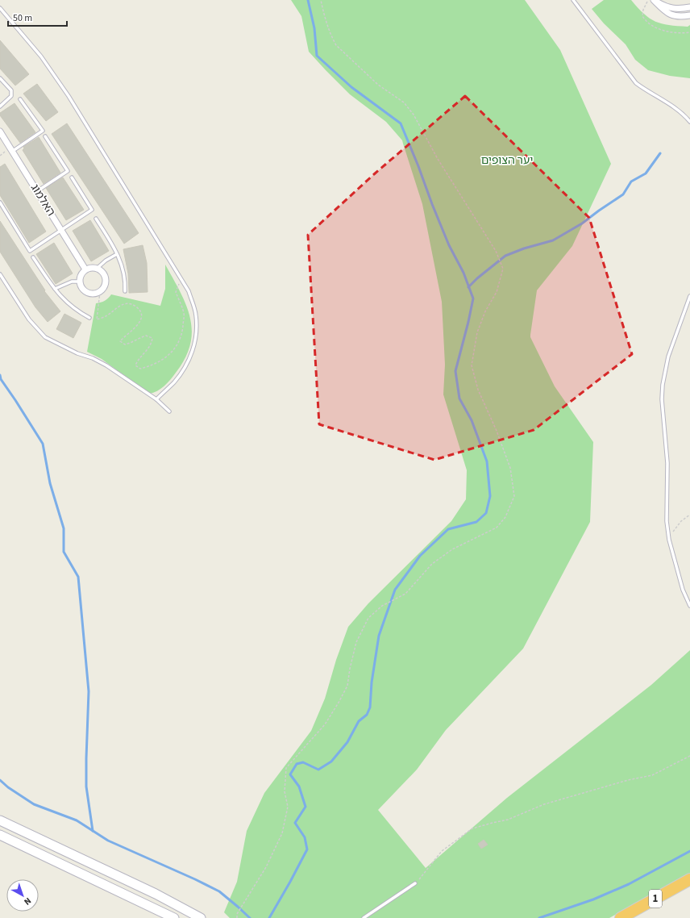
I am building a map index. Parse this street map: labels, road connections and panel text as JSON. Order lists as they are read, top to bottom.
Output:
{
  "streets": {
    "highway": ["1"],
    "street": ["האלמוג"]
  },
  "parks": ["יער הצופים"],
  "scale_bar": "50 m",
  "north": "bottom right"
}
